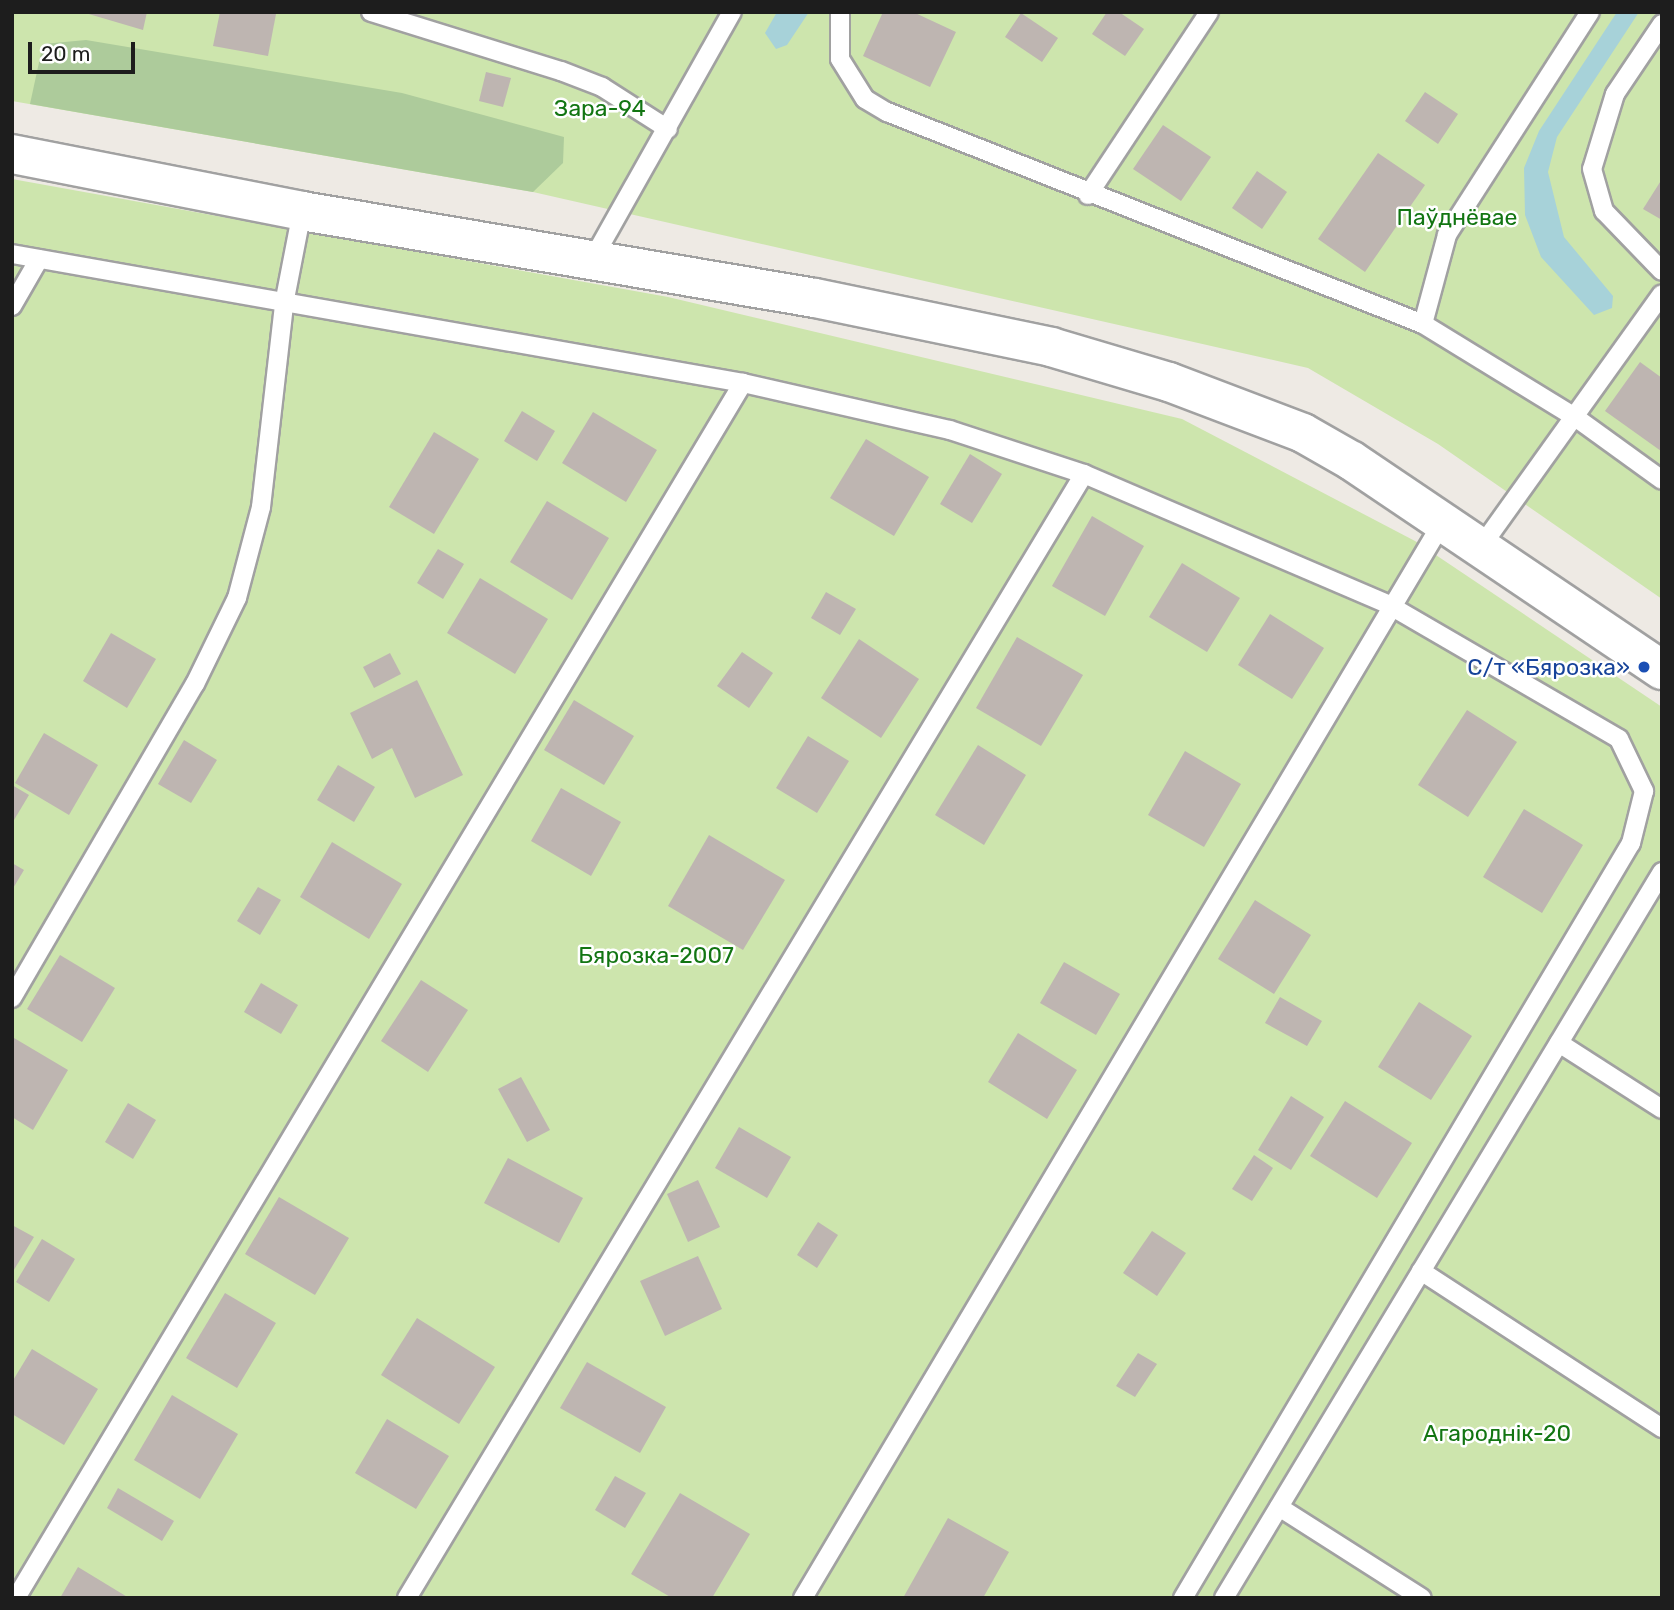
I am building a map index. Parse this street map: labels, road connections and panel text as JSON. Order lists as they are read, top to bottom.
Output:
{
  "parks": [
    "Зара-94",
    "Паўднёвае",
    "Бярозка-2007",
    "Агароднік-20"
  ],
  "places": ["С/т «Бярозка»"],
  "scale_bar": "20 m"
}
